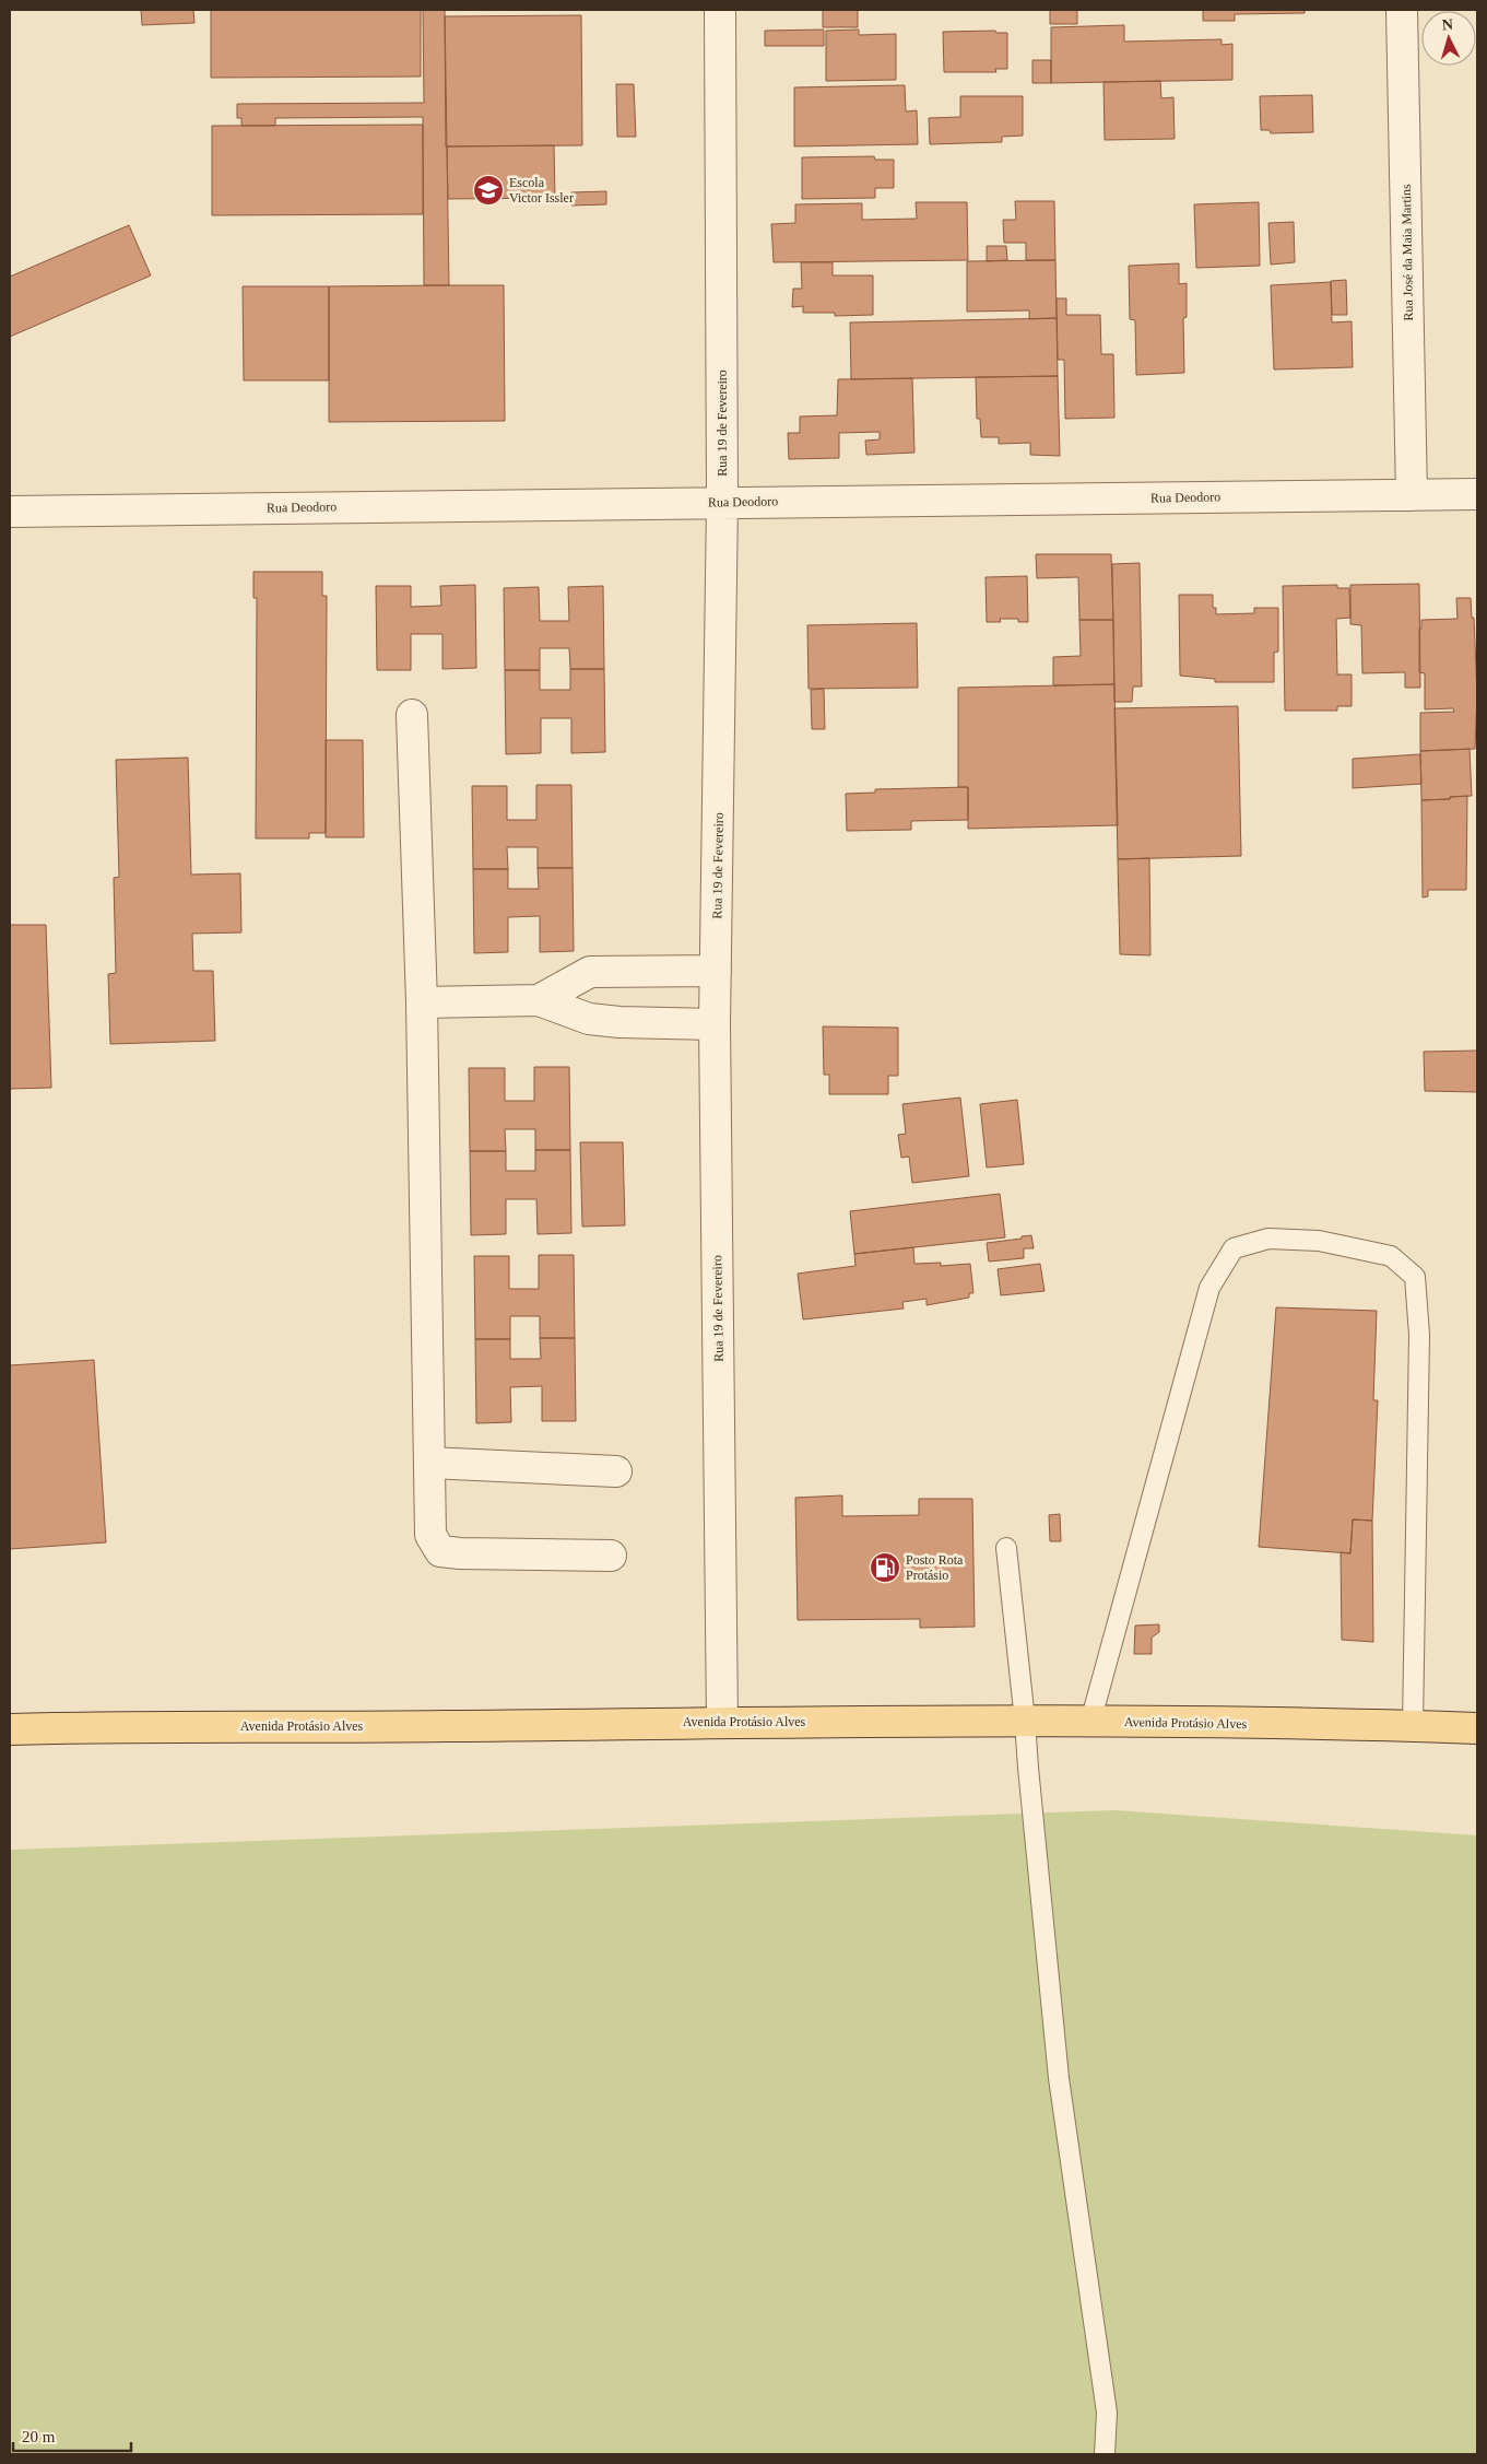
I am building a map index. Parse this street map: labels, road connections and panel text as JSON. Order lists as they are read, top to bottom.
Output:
{
  "streets": {
    "main road": ["Avenida Protásio Alves"],
    "street": ["Rua José da Maia Martins", "Rua 19 de Fevereiro", "Rua Deodoro"]
  },
  "crossings": [
    ["Rua José da Maia Martins", "Rua Deodoro"],
    ["Rua 19 de Fevereiro", "Rua Deodoro"],
    ["Rua 19 de Fevereiro", "Avenida Protásio Alves"]
  ],
  "places": {
    "school or university": ["Escola Victor Issler"],
    "fuel station": ["Posto Rota Protásio"]
  },
  "scale_bar": "20 m",
  "north": "top"
}
